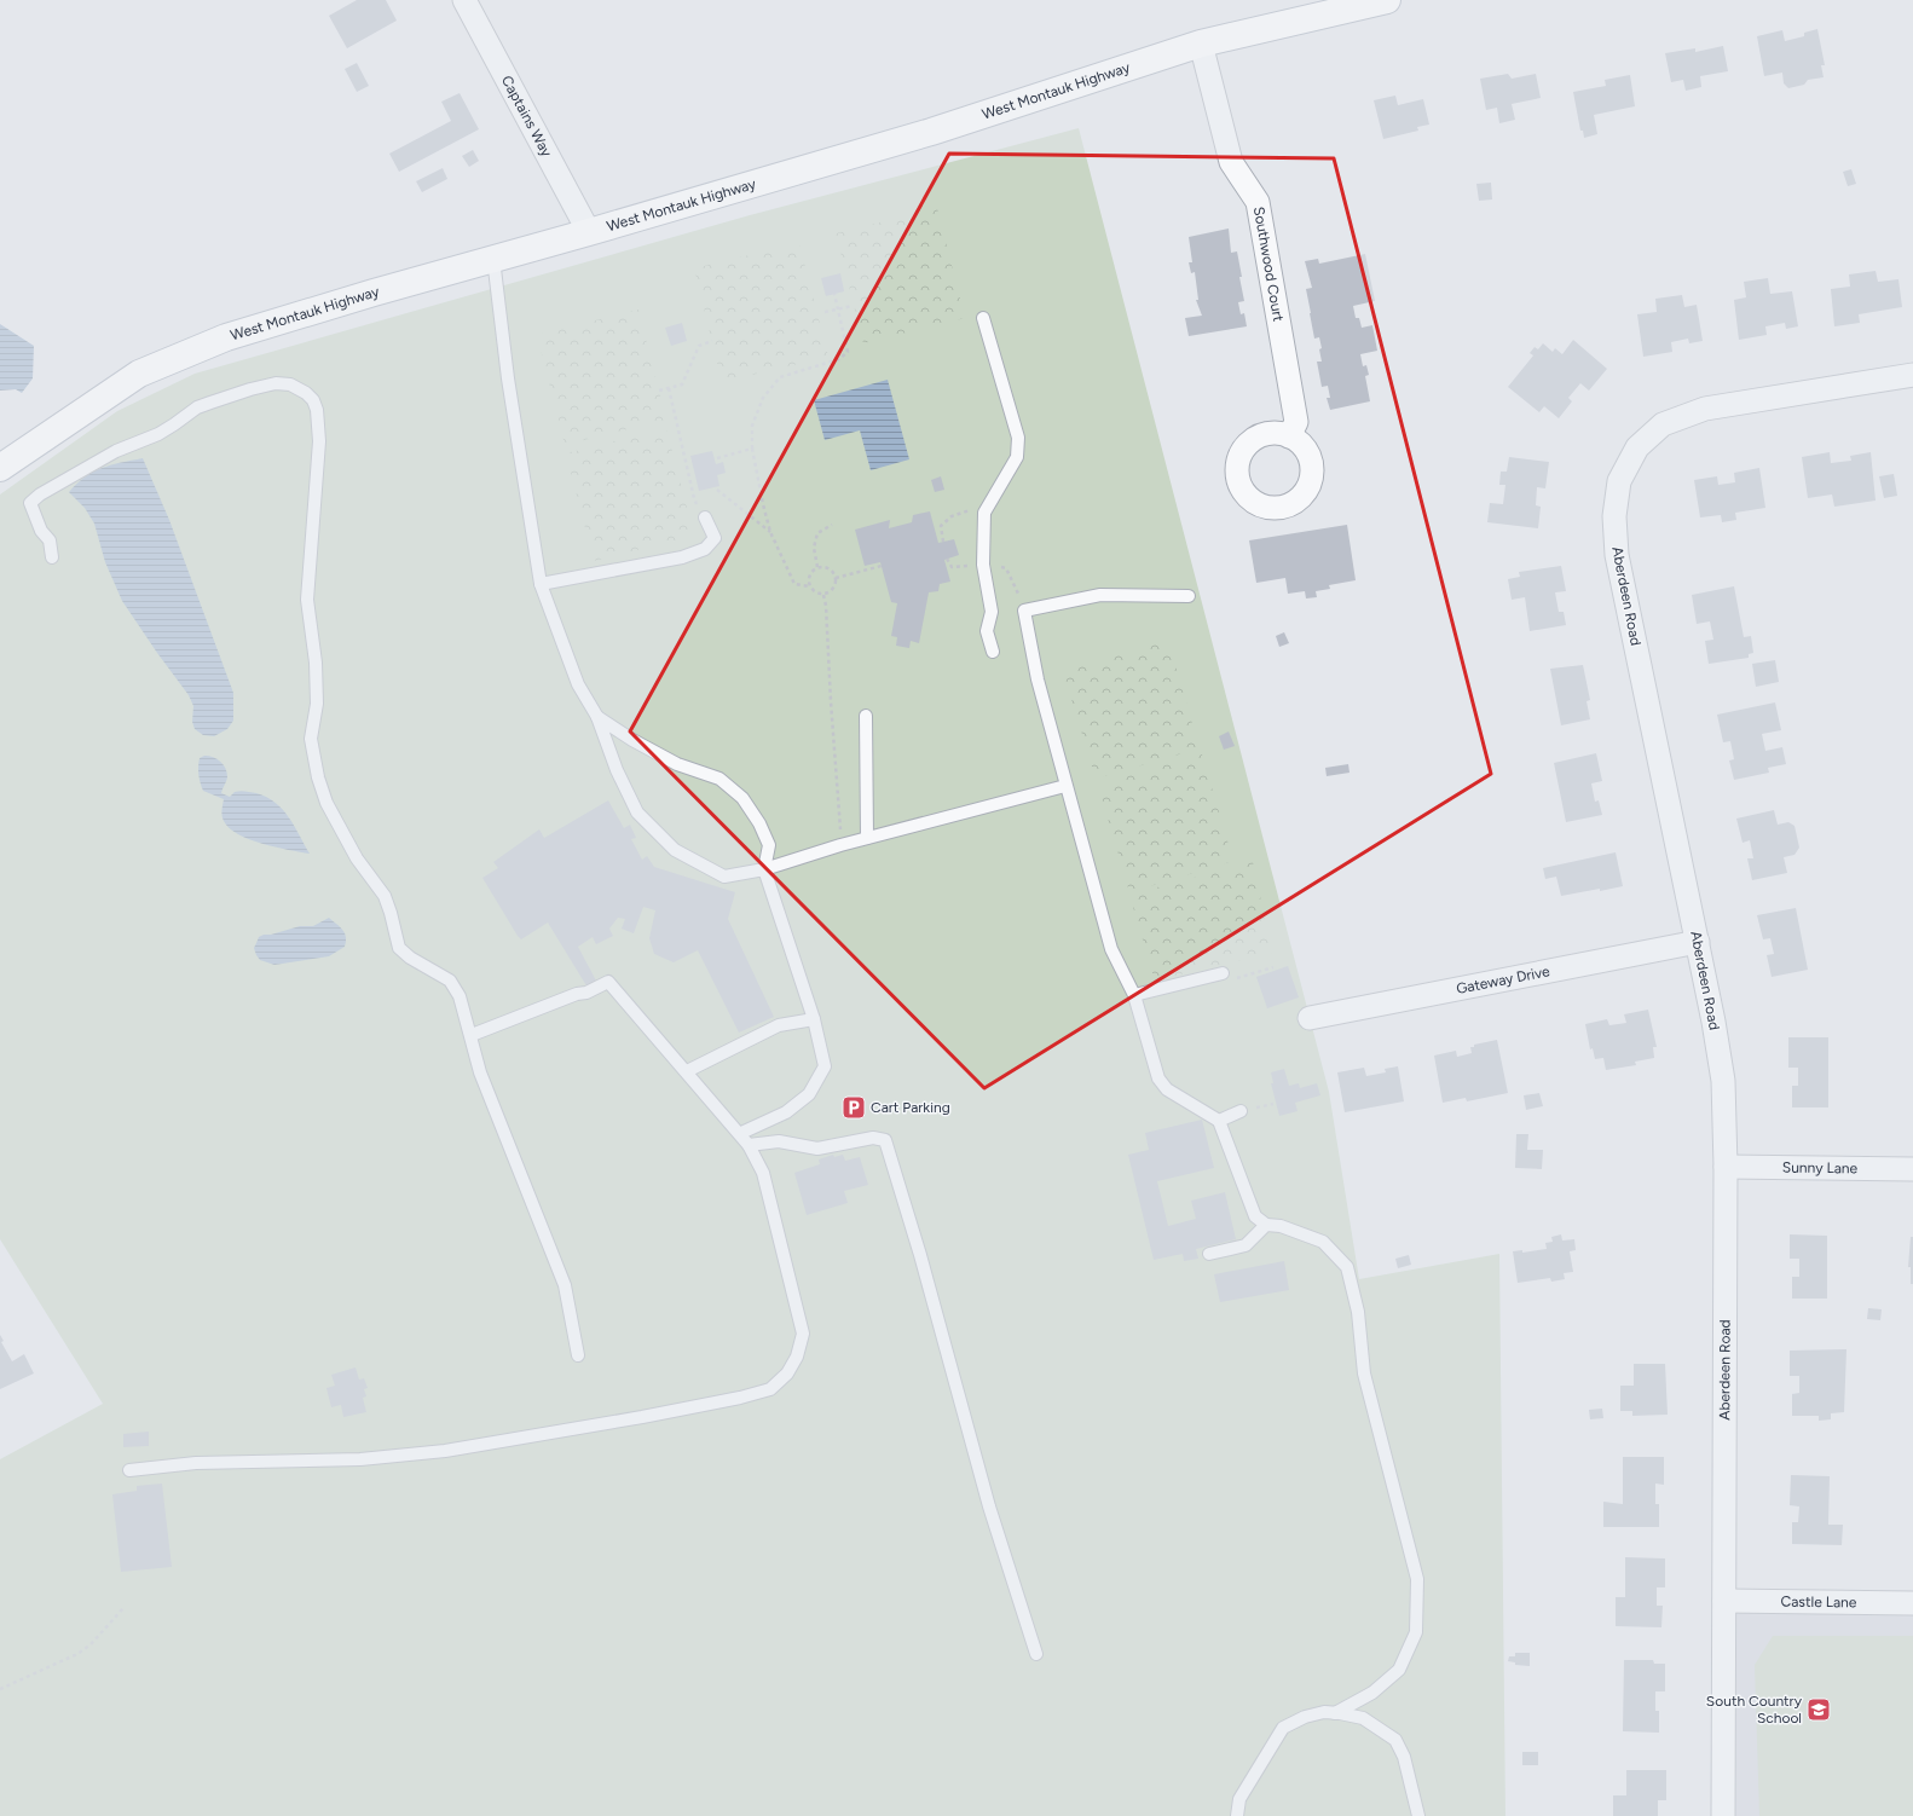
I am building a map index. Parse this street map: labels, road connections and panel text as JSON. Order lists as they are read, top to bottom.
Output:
{
  "streets": {
    "main road": ["West Montauk Highway"],
    "street": [
      "Captains Way",
      "Southwood Court",
      "Aberdeen Road",
      "Gateway Drive",
      "Sunny Lane",
      "Castle Lane"
    ]
  },
  "crossings": [
    ["West Montauk Highway", "Captains Way"],
    ["West Montauk Highway", "Southwood Court"],
    ["Aberdeen Road", "Gateway Drive"],
    ["Aberdeen Road", "Sunny Lane"],
    ["Aberdeen Road", "Castle Lane"]
  ],
  "places": {
    "parking": ["Cart Parking"],
    "school or university": ["South Country School"]
  }
}
